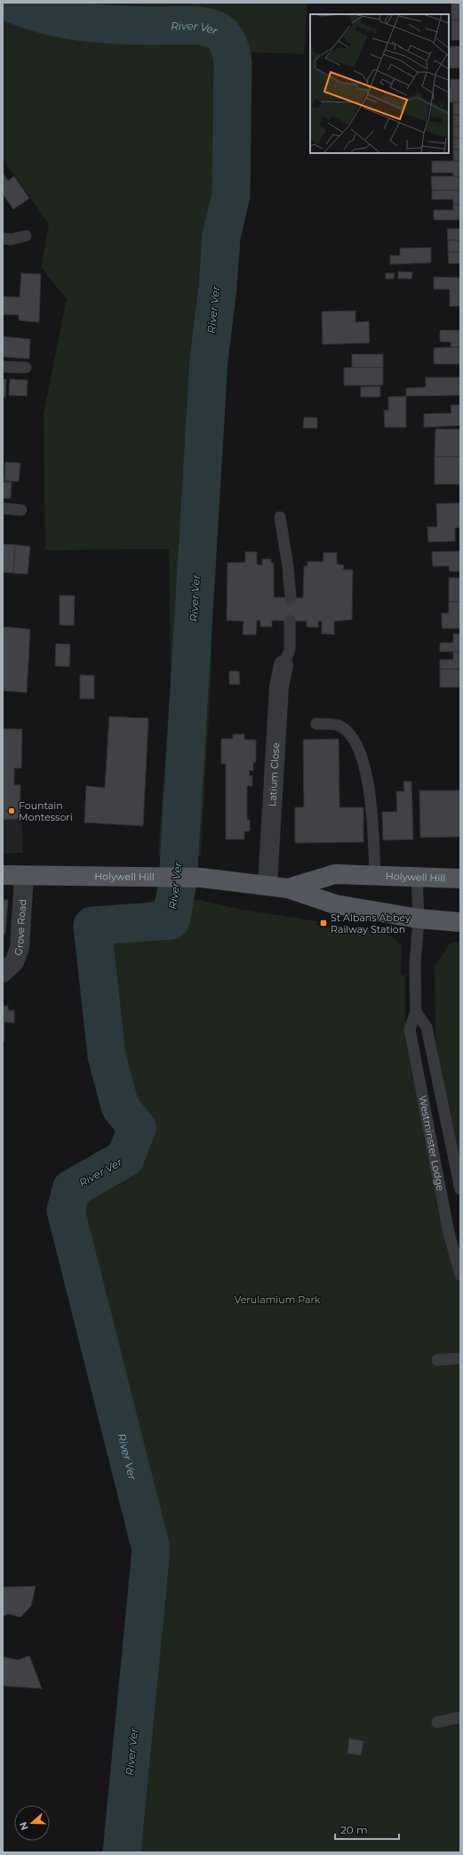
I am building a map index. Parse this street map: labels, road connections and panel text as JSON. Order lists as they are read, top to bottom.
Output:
{
  "streets": {
    "main road": ["Holywell Hill"],
    "street": ["Latium Close", "Grove Road"],
    "lane": ["Westminster Lodge"]
  },
  "crossings": [
    ["Latium Close", "Holywell Hill"],
    ["Holywell Hill", "Grove Road"],
    ["Holywell Hill", "Westminster Lodge"]
  ],
  "water": ["River Ver"],
  "parks": ["Verulamium Park"],
  "places": {
    "other": ["Fountain Montessori"],
    "transit": ["St Albans Abbey Railway Station"]
  },
  "scale_bar": "20 m",
  "north": "left"
}
